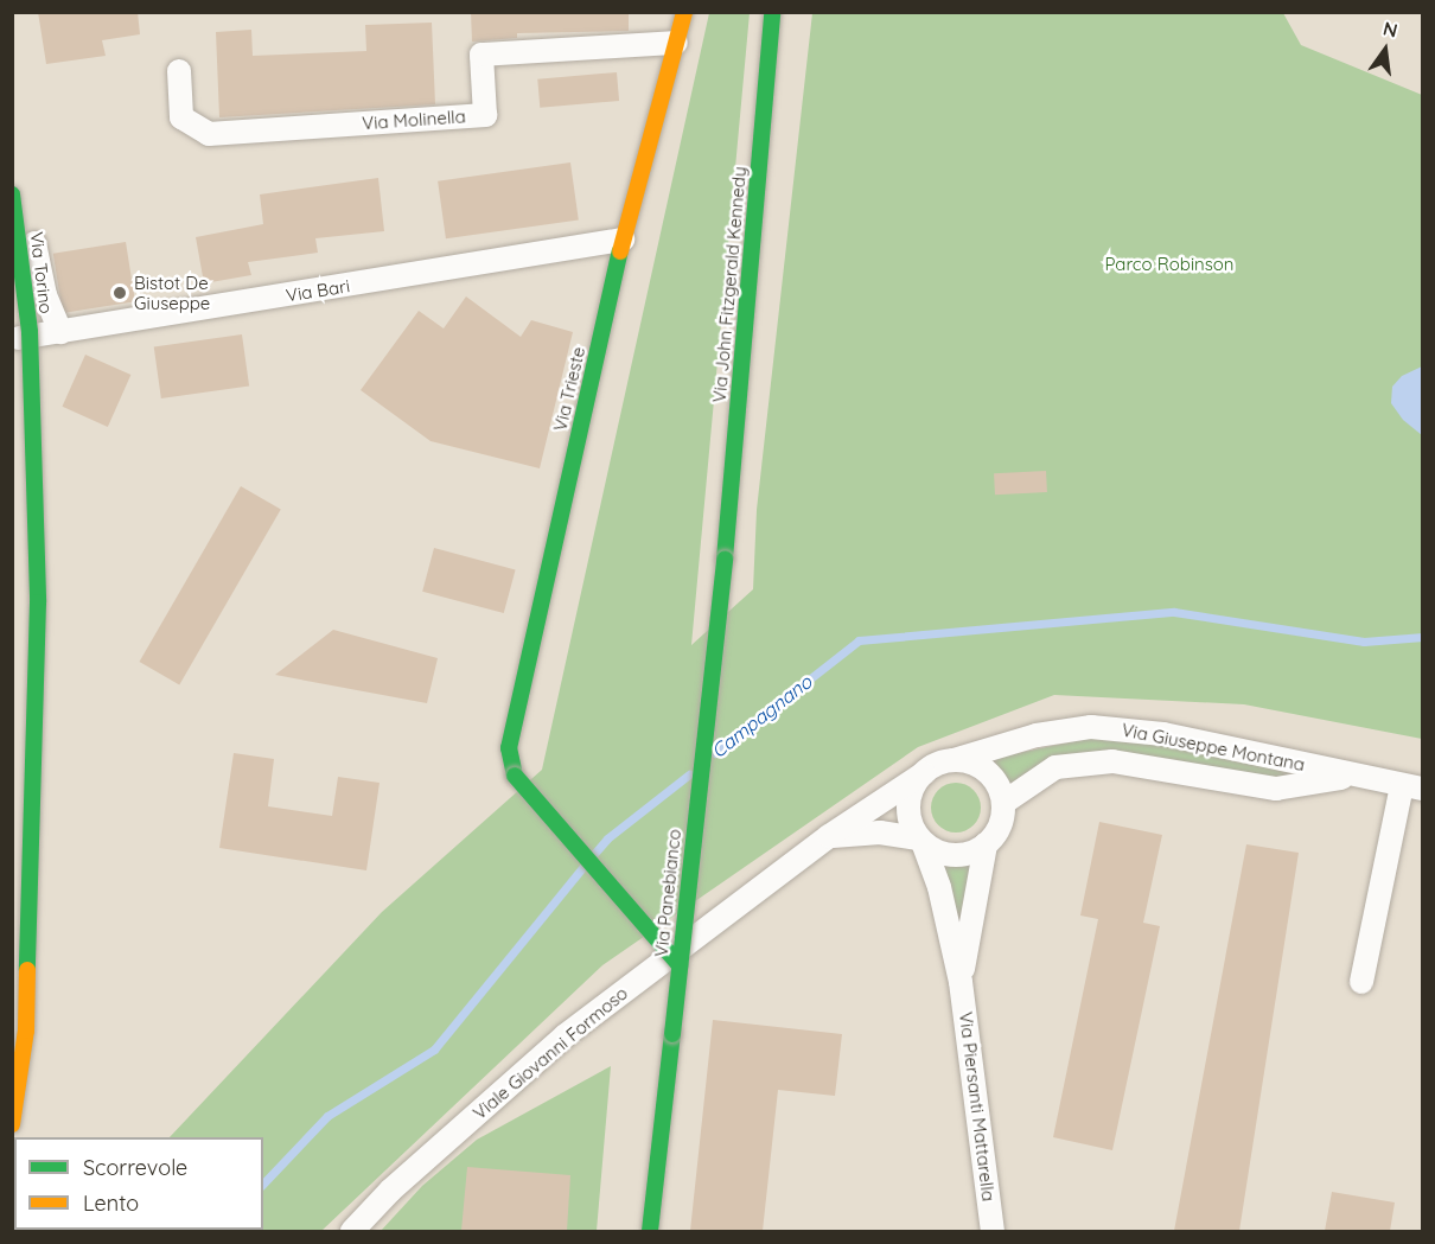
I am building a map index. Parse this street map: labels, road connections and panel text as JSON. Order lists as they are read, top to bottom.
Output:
{
  "streets": {
    "main road": [
      "Via Torino",
      "Via John Fitzgerald Kennedy",
      "Via Trieste",
      "Via Panebianco"
    ],
    "street": [
      "Via Molinella",
      "Via Bari",
      "Via Giuseppe Montana",
      "Viale Giovanni Formoso",
      "Via Piersanti Mattarella"
    ]
  },
  "crossings": [
    ["Via Molinella", "Via Trieste"],
    ["Via John Fitzgerald Kennedy", "Via Panebianco"],
    ["Via Bari", "Via Trieste"],
    ["Via Trieste", "Via Panebianco"],
    ["Via Giuseppe Montana", "Viale Giovanni Formoso"],
    ["Via Giuseppe Montana", "Via Piersanti Mattarella"],
    ["Viale Giovanni Formoso", "Via Piersanti Mattarella"]
  ],
  "water": ["Campagnano"],
  "parks": ["Parco Robinson"],
  "places": ["Bistot De Giuseppe"],
  "legend": ["Scorrevole", "Lento"],
  "north": "top"
}
